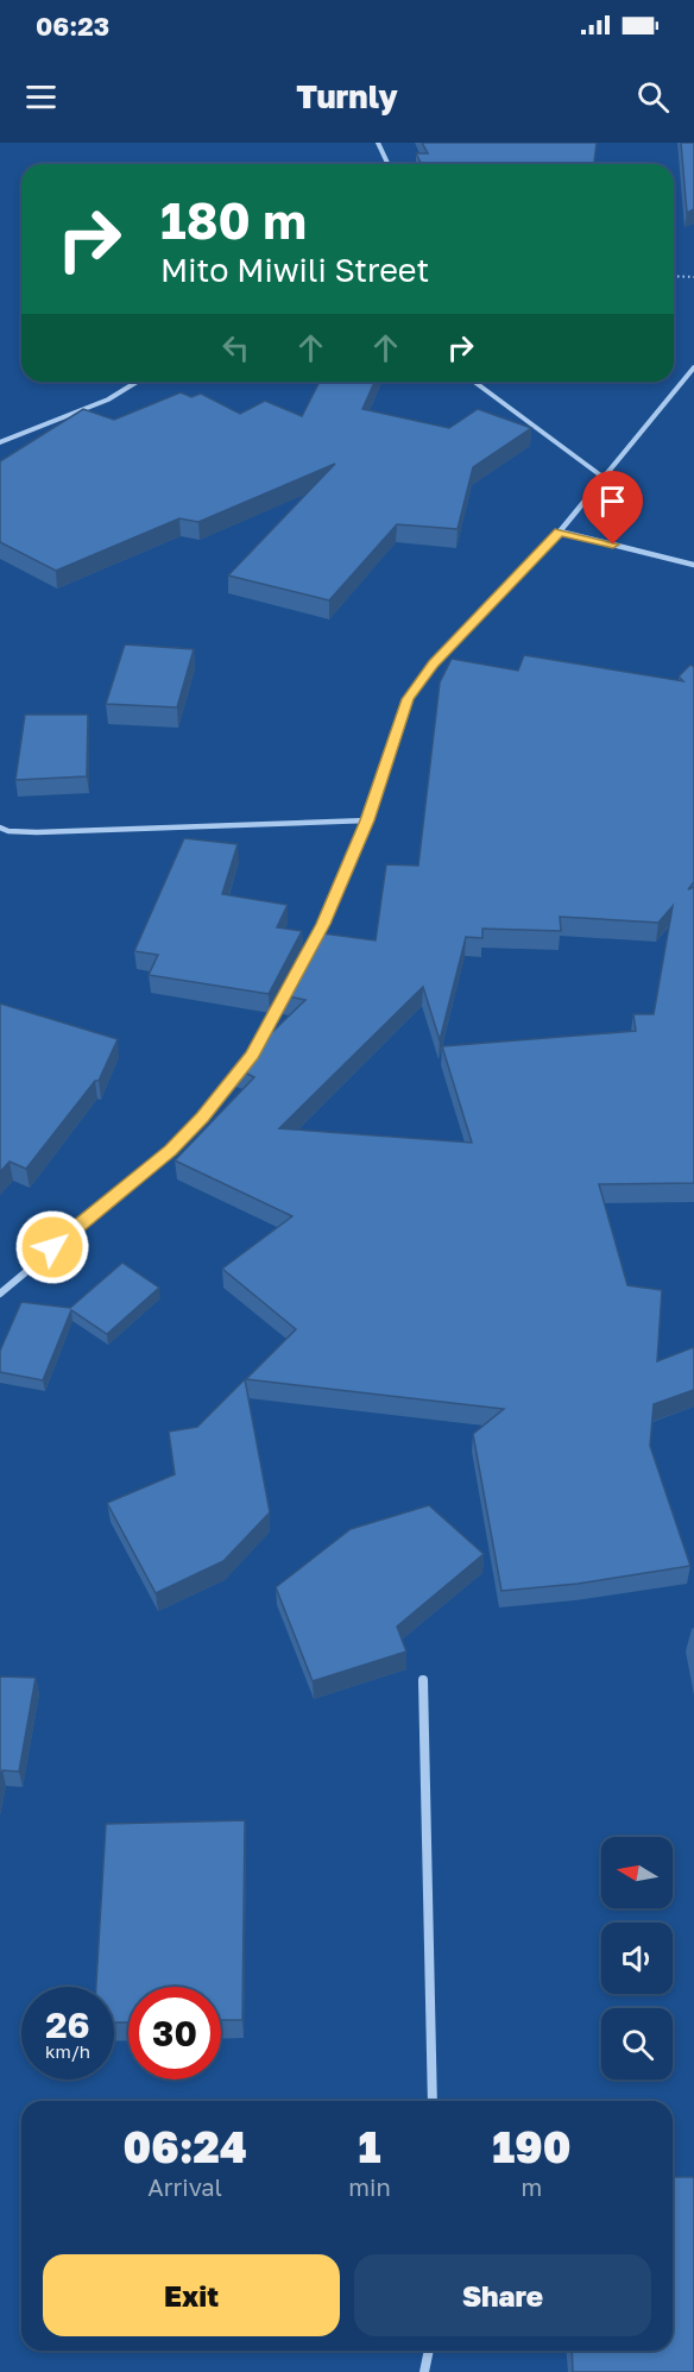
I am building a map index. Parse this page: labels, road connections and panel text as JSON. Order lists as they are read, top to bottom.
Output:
{
  "north": "left",
  "page": {
    "status": "06:23",
    "header": "Turnly",
    "turn": ["180 m", "Mito Miwili Street"],
    "speed": "26 km/h",
    "limit": "30",
    "eta": [
      "06:24",
      "Arrival",
      "1",
      "min",
      "190",
      "m"
    ],
    "buttons": ["Exit", "Share"]
  }
}
